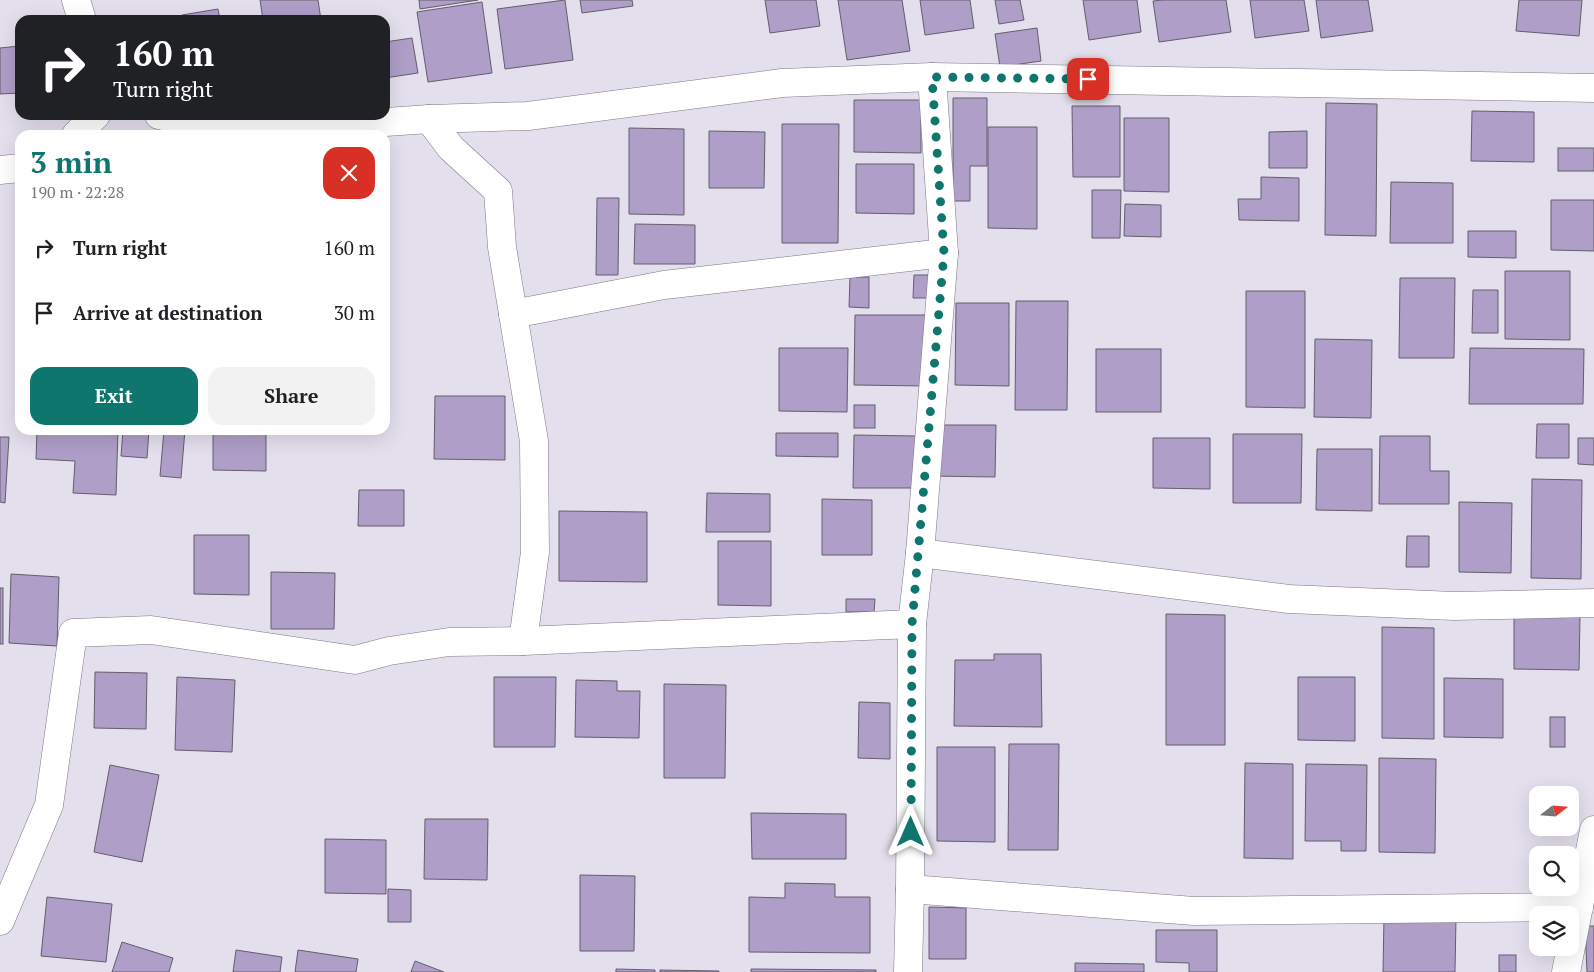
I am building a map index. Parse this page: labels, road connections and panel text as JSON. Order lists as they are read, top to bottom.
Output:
{
  "north": "right",
  "page": {
    "turn": ["160 m", "Turn right"],
    "heading": ["3 min", "190 m · 22:28"],
    "list": [
      {
        "name": "Turn right",
        "value": "160 m"
      },
      {
        "name": "Arrive at destination",
        "value": "30 m"
      }
    ],
    "buttons": ["Exit", "Share"]
  }
}
